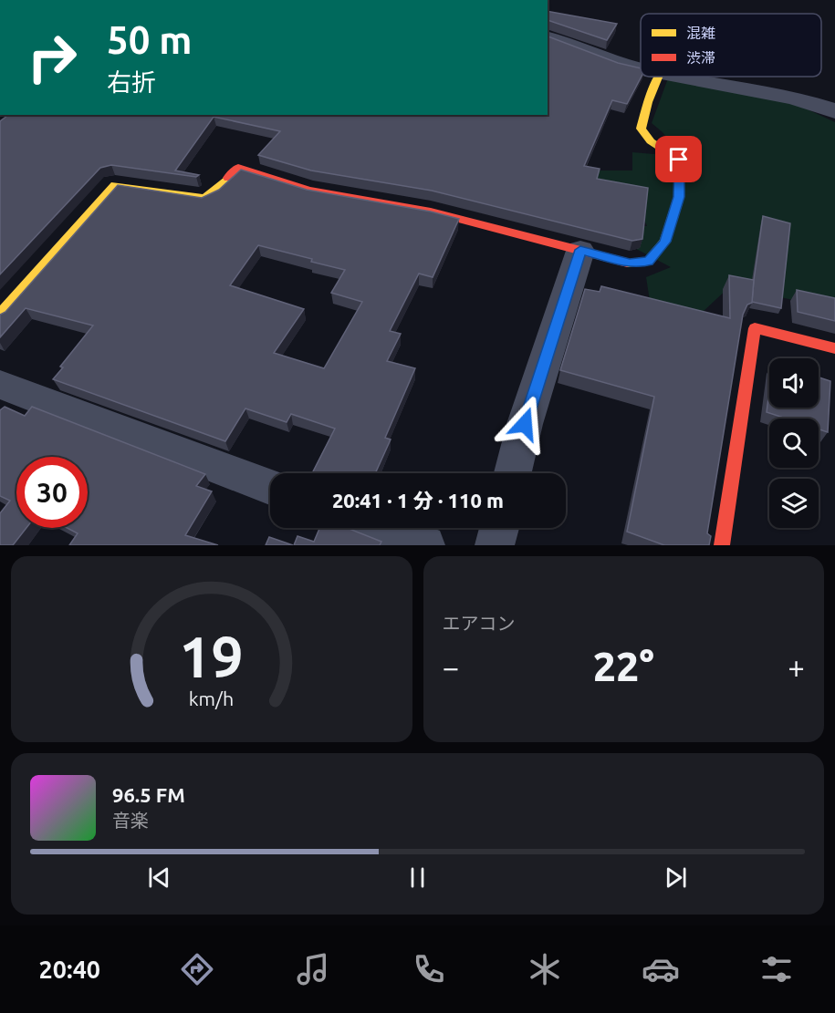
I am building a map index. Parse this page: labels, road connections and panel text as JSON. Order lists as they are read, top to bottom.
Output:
{
  "legend": ["混雑", "渋滞"],
  "page": {
    "turn": ["50 m", "右折"],
    "limit": "30",
    "trip": "20:41 · 1 分 · 110 m",
    "tile": "エアコン",
    "heat": ["−", "22°", "+"],
    "song": ["96.5 FM", "音楽"],
    "tabs": "20:40",
    "gauge": ["19", "km/h"]
  }
}
